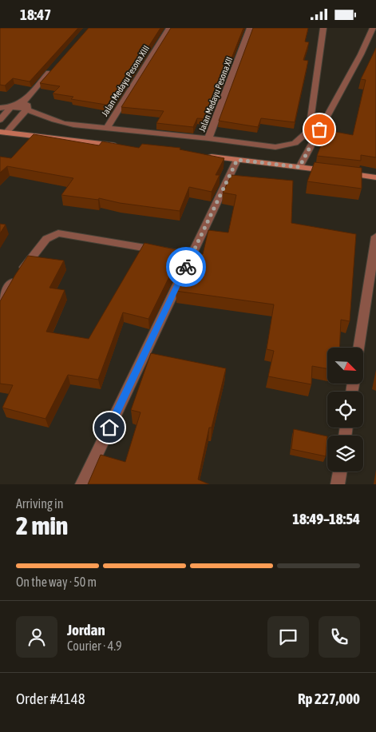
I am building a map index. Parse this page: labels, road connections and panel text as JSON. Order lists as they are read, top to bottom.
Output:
{
  "streets": {
    "street": ["Jalan Medayu Pesona XIII", "Jalan Medayu Pesona XII"]
  },
  "crossings": [
    ["Jalan Medayu Pesona XIII", "Jalan Medayu Pesona XII"]
  ],
  "north": "bottom right",
  "page": {
    "status": "18:47",
    "heading": ["2 min", "Arriving in", "18:49–18:54"],
    "panel": [
      "Jordan",
      "Courier · 4.9",
      "Order #4148",
      "Rp 227,000"
    ],
    "bar": "On the way · 50 m"
  }
}
